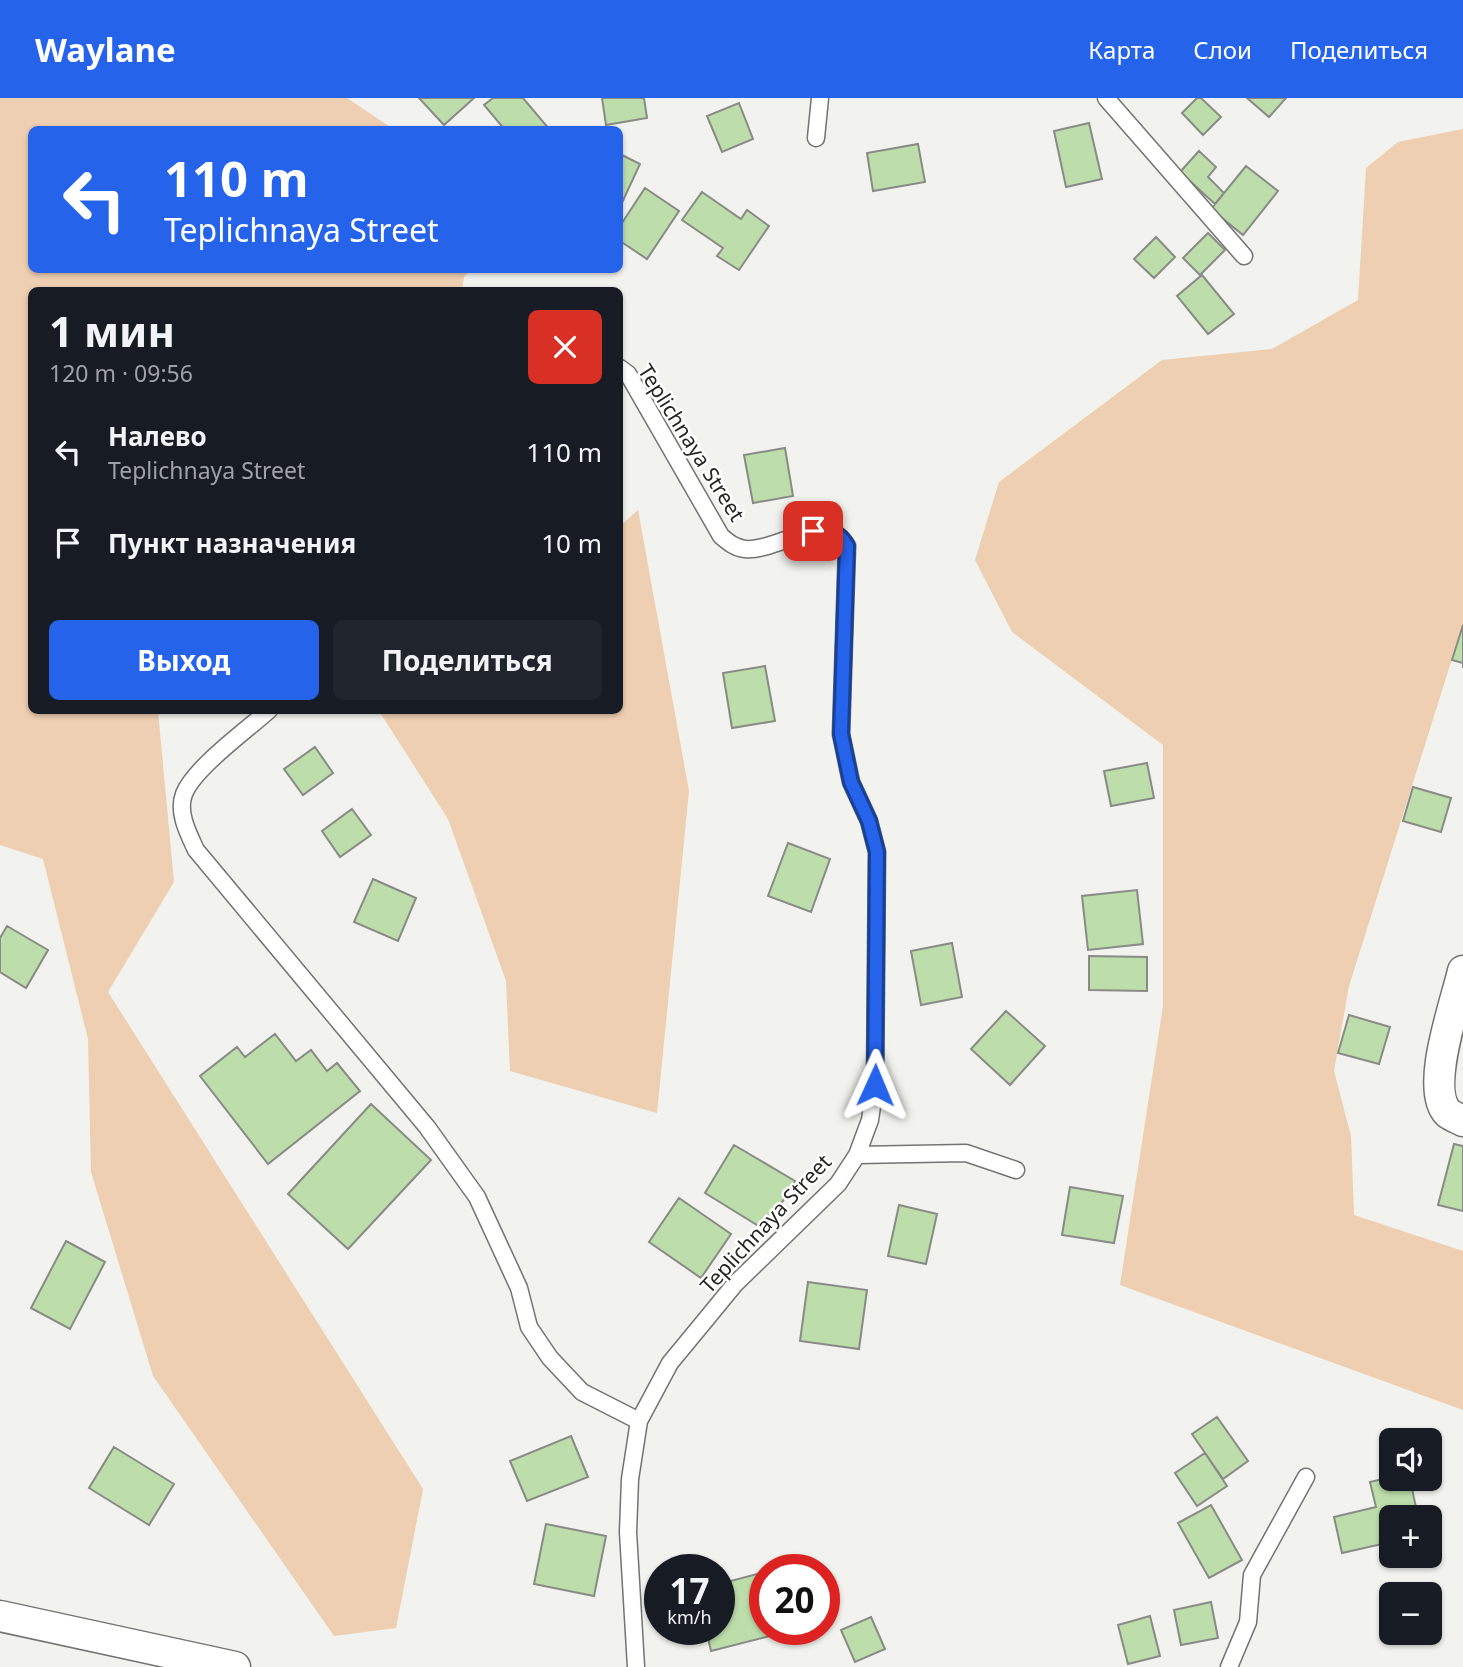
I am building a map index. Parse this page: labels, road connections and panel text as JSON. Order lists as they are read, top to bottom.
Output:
{
  "streets": {
    "lane": ["Teplichnaya Street"]
  },
  "page": {
    "header": "Waylane",
    "nav": ["Карта", "Слои", "Поделиться"],
    "turn": ["110 m", "Teplichnaya Street"],
    "heading": ["1 мин", "120 m · 09:56"],
    "list": [
      {
        "name": "Налево",
        "note": "Teplichnaya Street",
        "value": "110 m"
      },
      {
        "name": "Пункт назначения",
        "value": "10 m"
      }
    ],
    "buttons": ["Выход", "Поделиться"],
    "map_buttons": ["+", "−"],
    "speed": "17 km/h",
    "limit": "20"
  }
}
